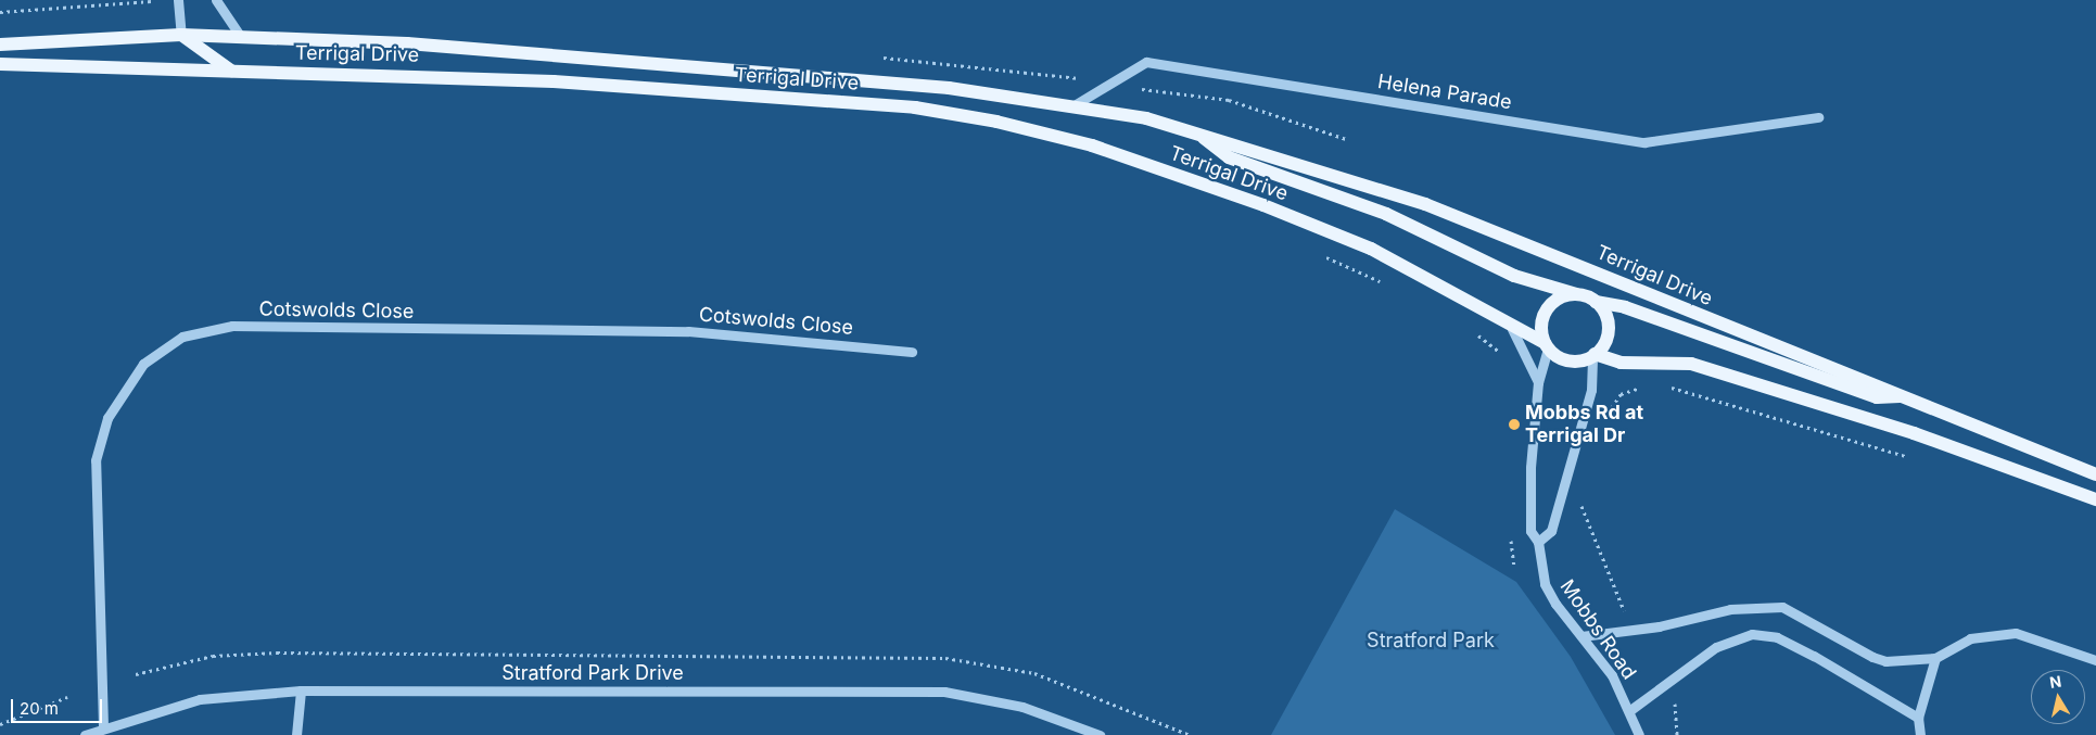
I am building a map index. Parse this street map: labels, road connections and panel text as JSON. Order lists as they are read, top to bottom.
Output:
{
  "streets": {
    "main road": ["Terrigal Drive"],
    "street": [
      "Helena Parade",
      "Cotswolds Close",
      "Mobbs Road",
      "Stratford Park Drive"
    ]
  },
  "crossings": [
    ["Terrigal Drive", "Helena Parade"],
    ["Terrigal Drive", "Mobbs Road"],
    ["Cotswolds Close", "Stratford Park Drive"]
  ],
  "parks": ["Stratford Park"],
  "places": ["Mobbs Rd at Terrigal Dr"],
  "scale_bar": "20 m",
  "north": "top"
}
